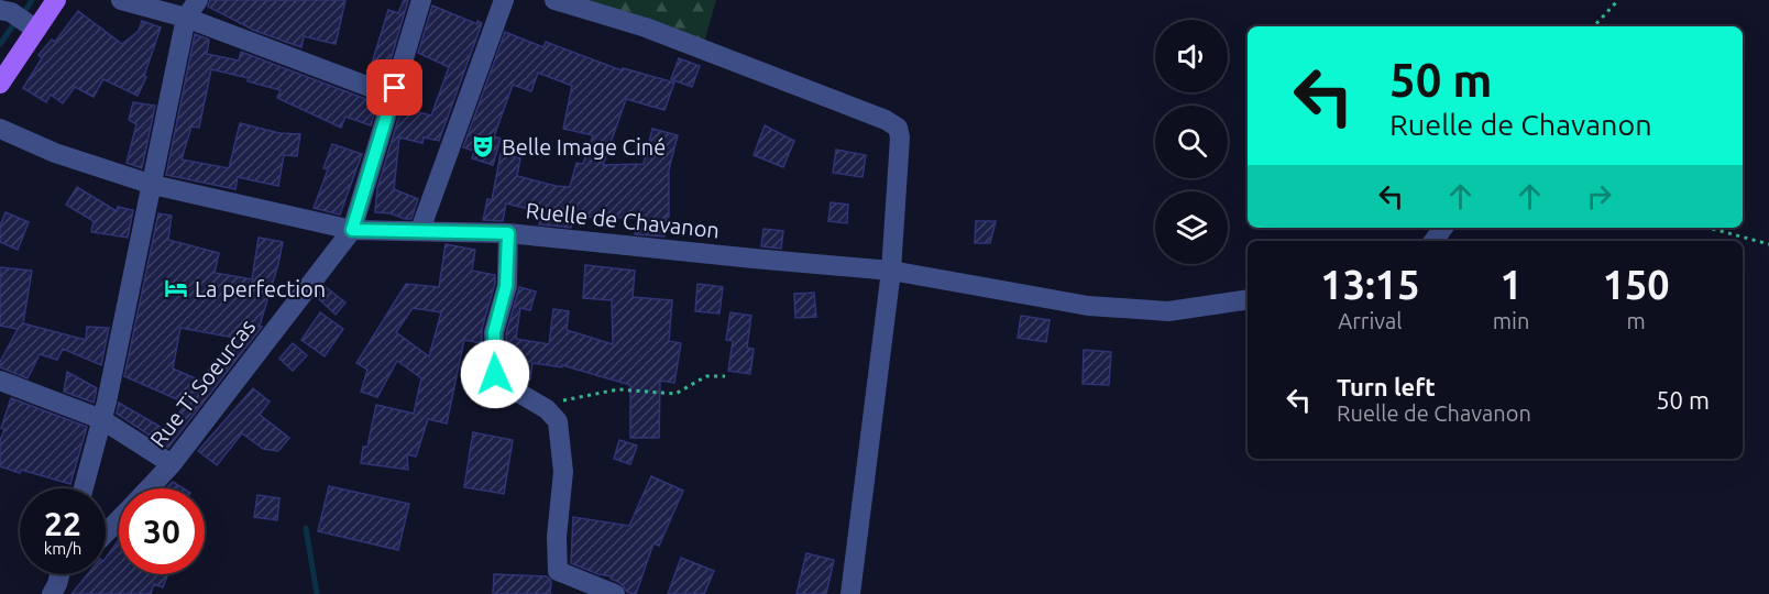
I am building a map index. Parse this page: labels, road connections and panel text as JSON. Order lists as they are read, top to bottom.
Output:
{
  "streets": {
    "street": ["Ruelle de Chavanon", "Rue Ti Soeurcas"]
  },
  "crossings": [
    ["Ruelle de Chavanon", "Rue Ti Soeurcas"]
  ],
  "places": {
    "theatre": ["Belle Image Ciné"],
    "hotel": ["La perfection"]
  },
  "page": {
    "turn": ["50 m", "Ruelle de Chavanon"],
    "eta": [
      "13:15",
      "Arrival",
      "1",
      "min",
      "150",
      "m"
    ],
    "list": [
      {
        "name": "Turn left",
        "note": "Ruelle de Chavanon",
        "value": "50 m"
      }
    ],
    "speed": "22 km/h",
    "limit": "30"
  }
}
